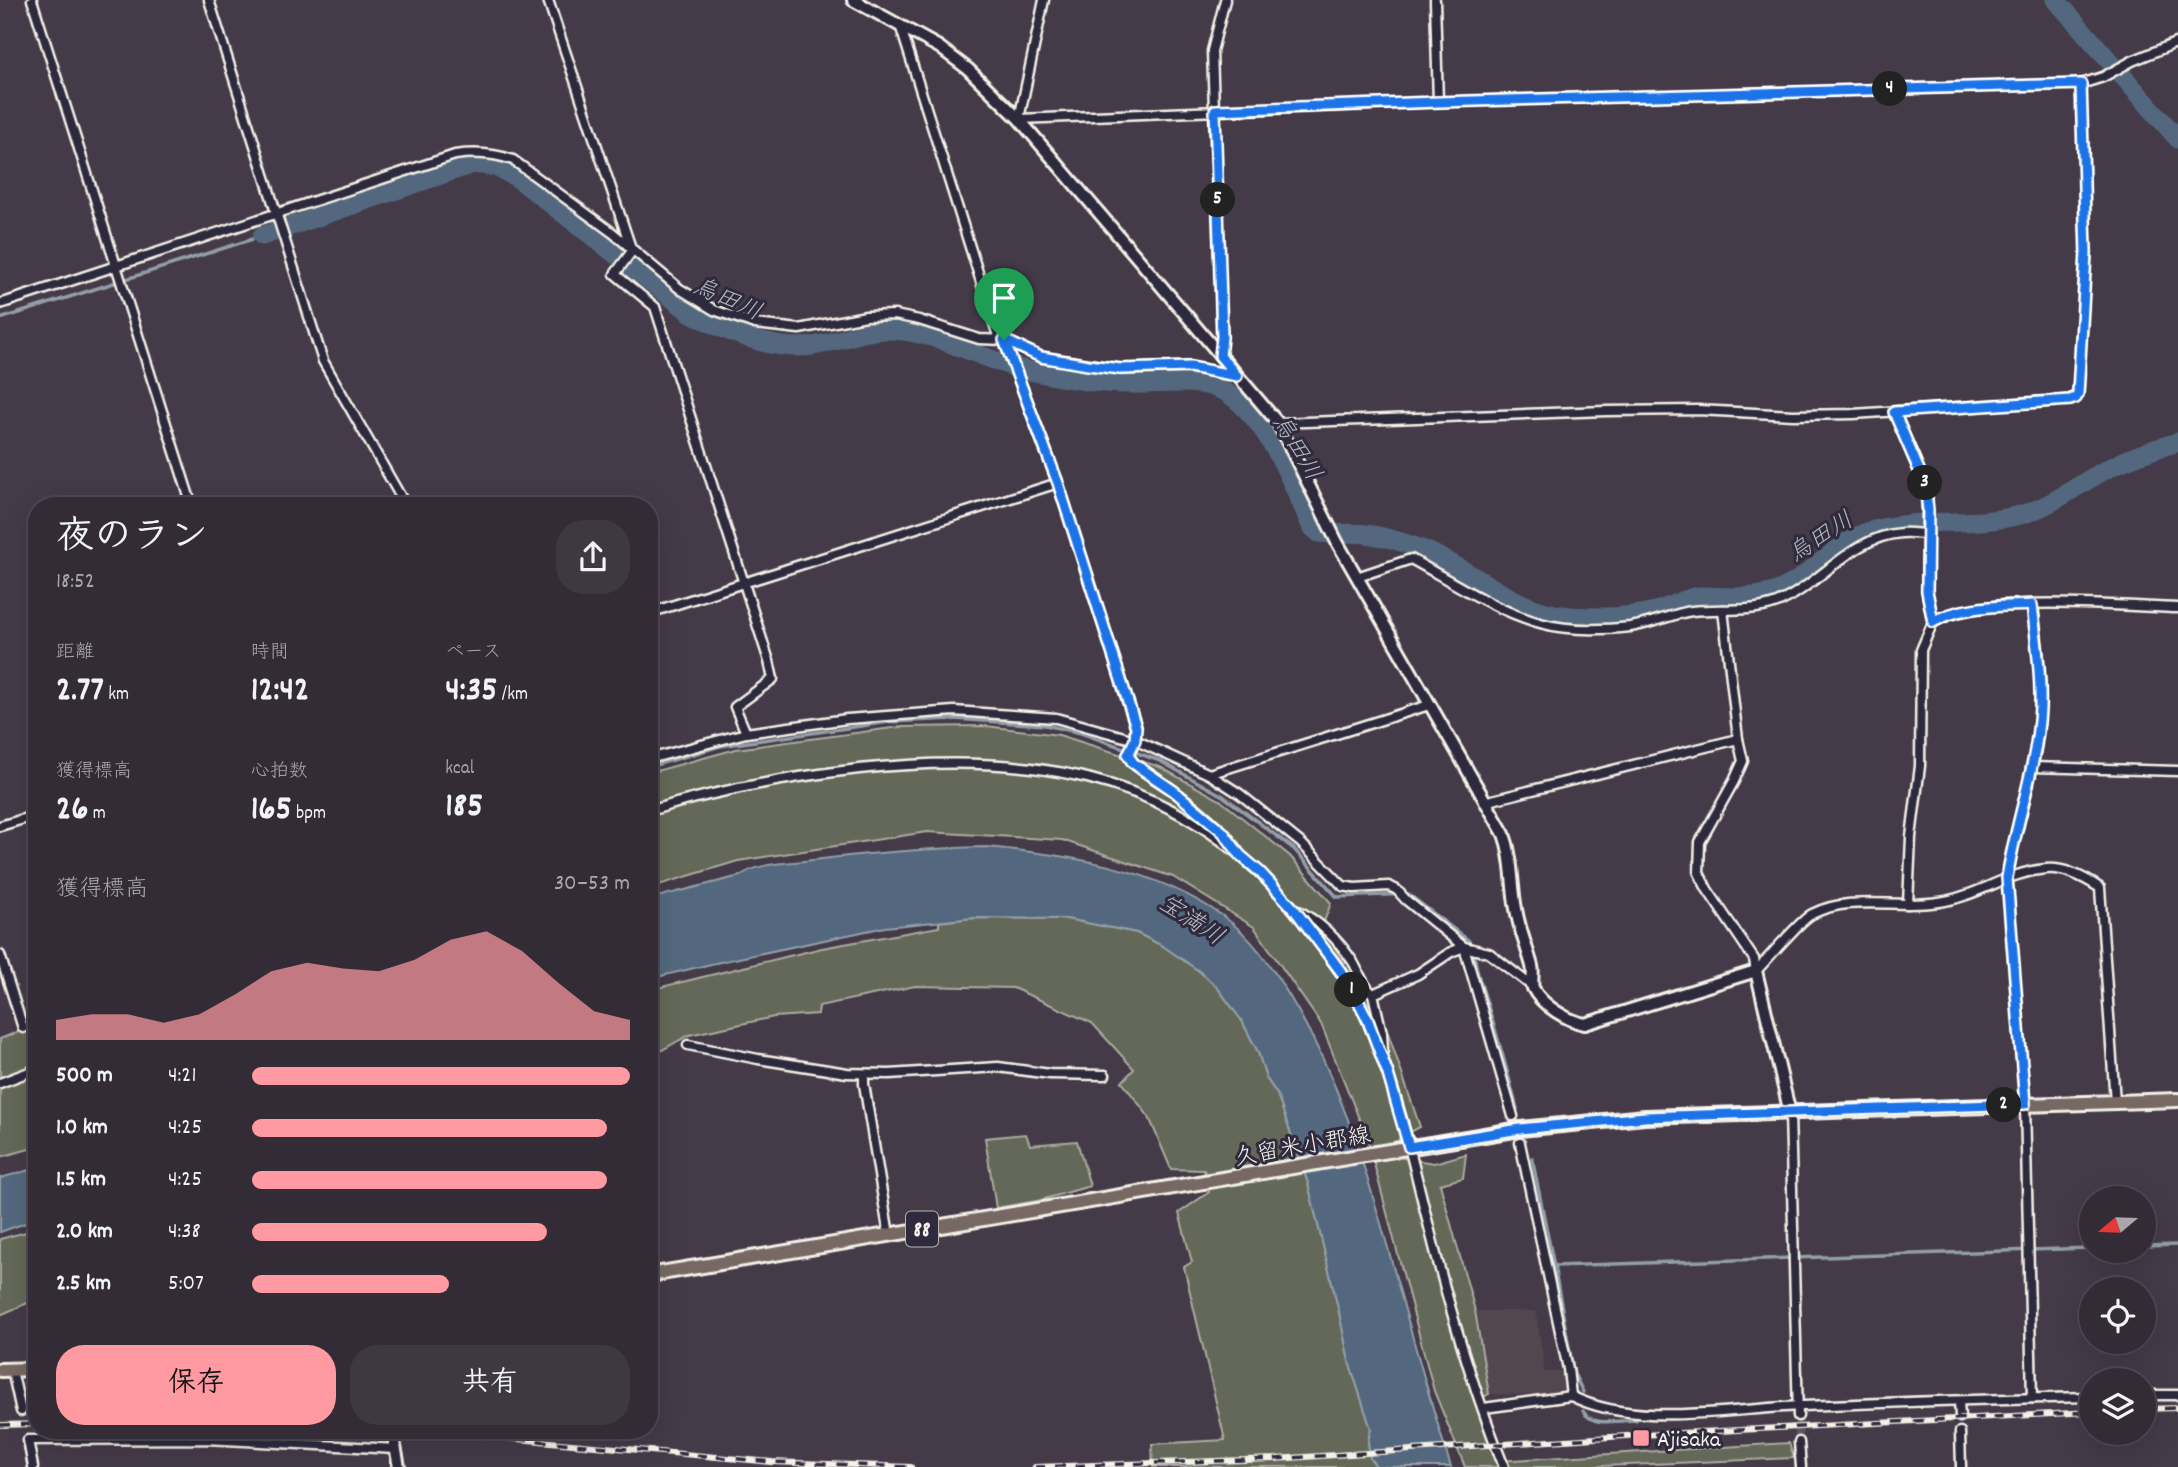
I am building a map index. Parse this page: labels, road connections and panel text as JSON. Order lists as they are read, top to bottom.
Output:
{
  "streets": {
    "main road": ["久留米小郡線", "88"]
  },
  "water": ["烏田川", "宝満川"],
  "places": {
    "transit": ["Ajisaka"]
  },
  "north": "left",
  "page": {
    "pins": [
      "4",
      "5",
      "3",
      "1",
      "2"
    ],
    "heading": ["夜のラン", "18:52"],
    "stats": [
      ["距離", "2.77 km"],
      ["時間", "12:42"],
      ["ペース", "4:35 /km"],
      ["獲得標高", "26 m"],
      ["心拍数", "165 bpm"],
      ["kcal", "185"]
    ],
    "chart": ["獲得標高", "30–53 m"],
    "list": [
      {
        "name": "500 m",
        "note": "4:21"
      },
      {
        "name": "1.0 km",
        "note": "4:25"
      },
      {
        "name": "1.5 km",
        "note": "4:25"
      },
      {
        "name": "2.0 km",
        "note": "4:38"
      },
      {
        "name": "2.5 km",
        "note": "5:07"
      }
    ],
    "buttons": ["保存", "共有"]
  }
}
